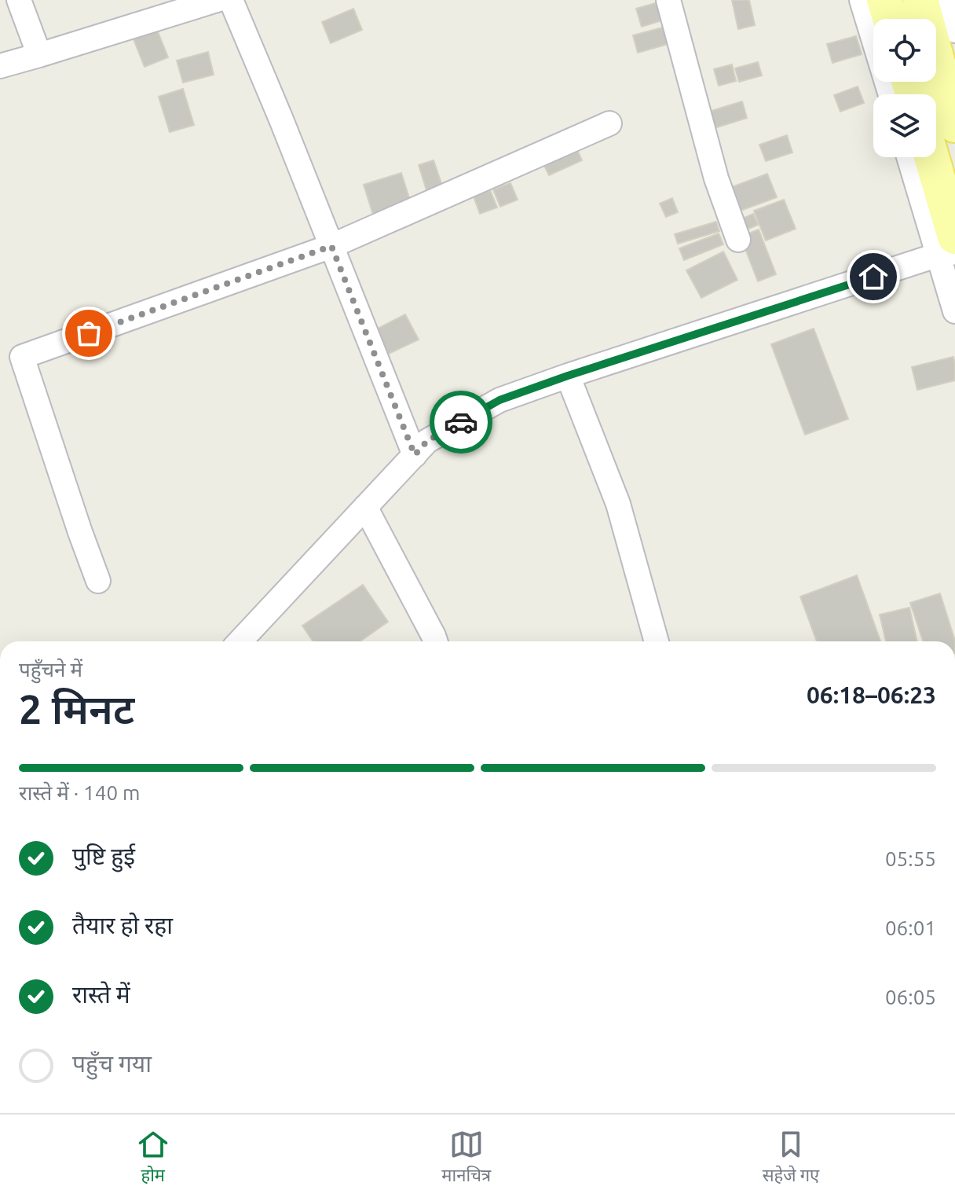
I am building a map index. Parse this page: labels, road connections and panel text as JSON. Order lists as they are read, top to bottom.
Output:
{
  "page": {
    "heading": ["2 मिनट", "पहुँचने में", "06:18–06:23"],
    "bar": "रास्ते में · 140 m",
    "list": [
      ["पुष्टि हुई", "05:55"],
      ["तैयार हो रहा", "06:01"],
      ["रास्ते में", "06:05"],
      "पहुँच गया"
    ],
    "tabs": ["होम", "मानचित्र", "सहेजे गए"]
  }
}
